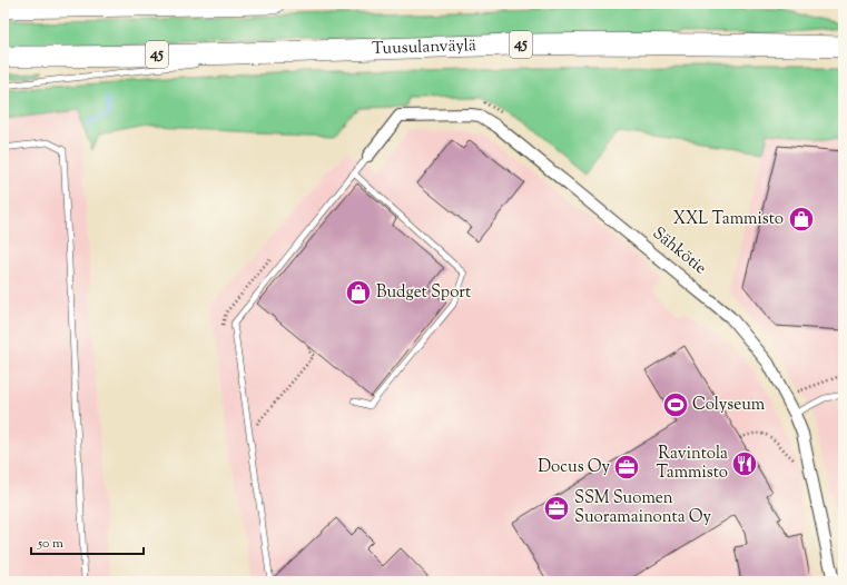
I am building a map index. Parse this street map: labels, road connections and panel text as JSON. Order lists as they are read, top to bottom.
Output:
{
  "streets": {
    "highway": ["45", "Tuusulanväylä"],
    "street": ["Sähkötie"]
  },
  "places": {
    "shop": ["XXL Tammisto", "Budget Sport"],
    "sports": ["Colyseum"],
    "restaurant": ["Ravintola Tammisto"],
    "office": ["Docus Oy", "SSM Suomen Suoramainonta Oy"]
  },
  "scale_bar": "50 m"
}
